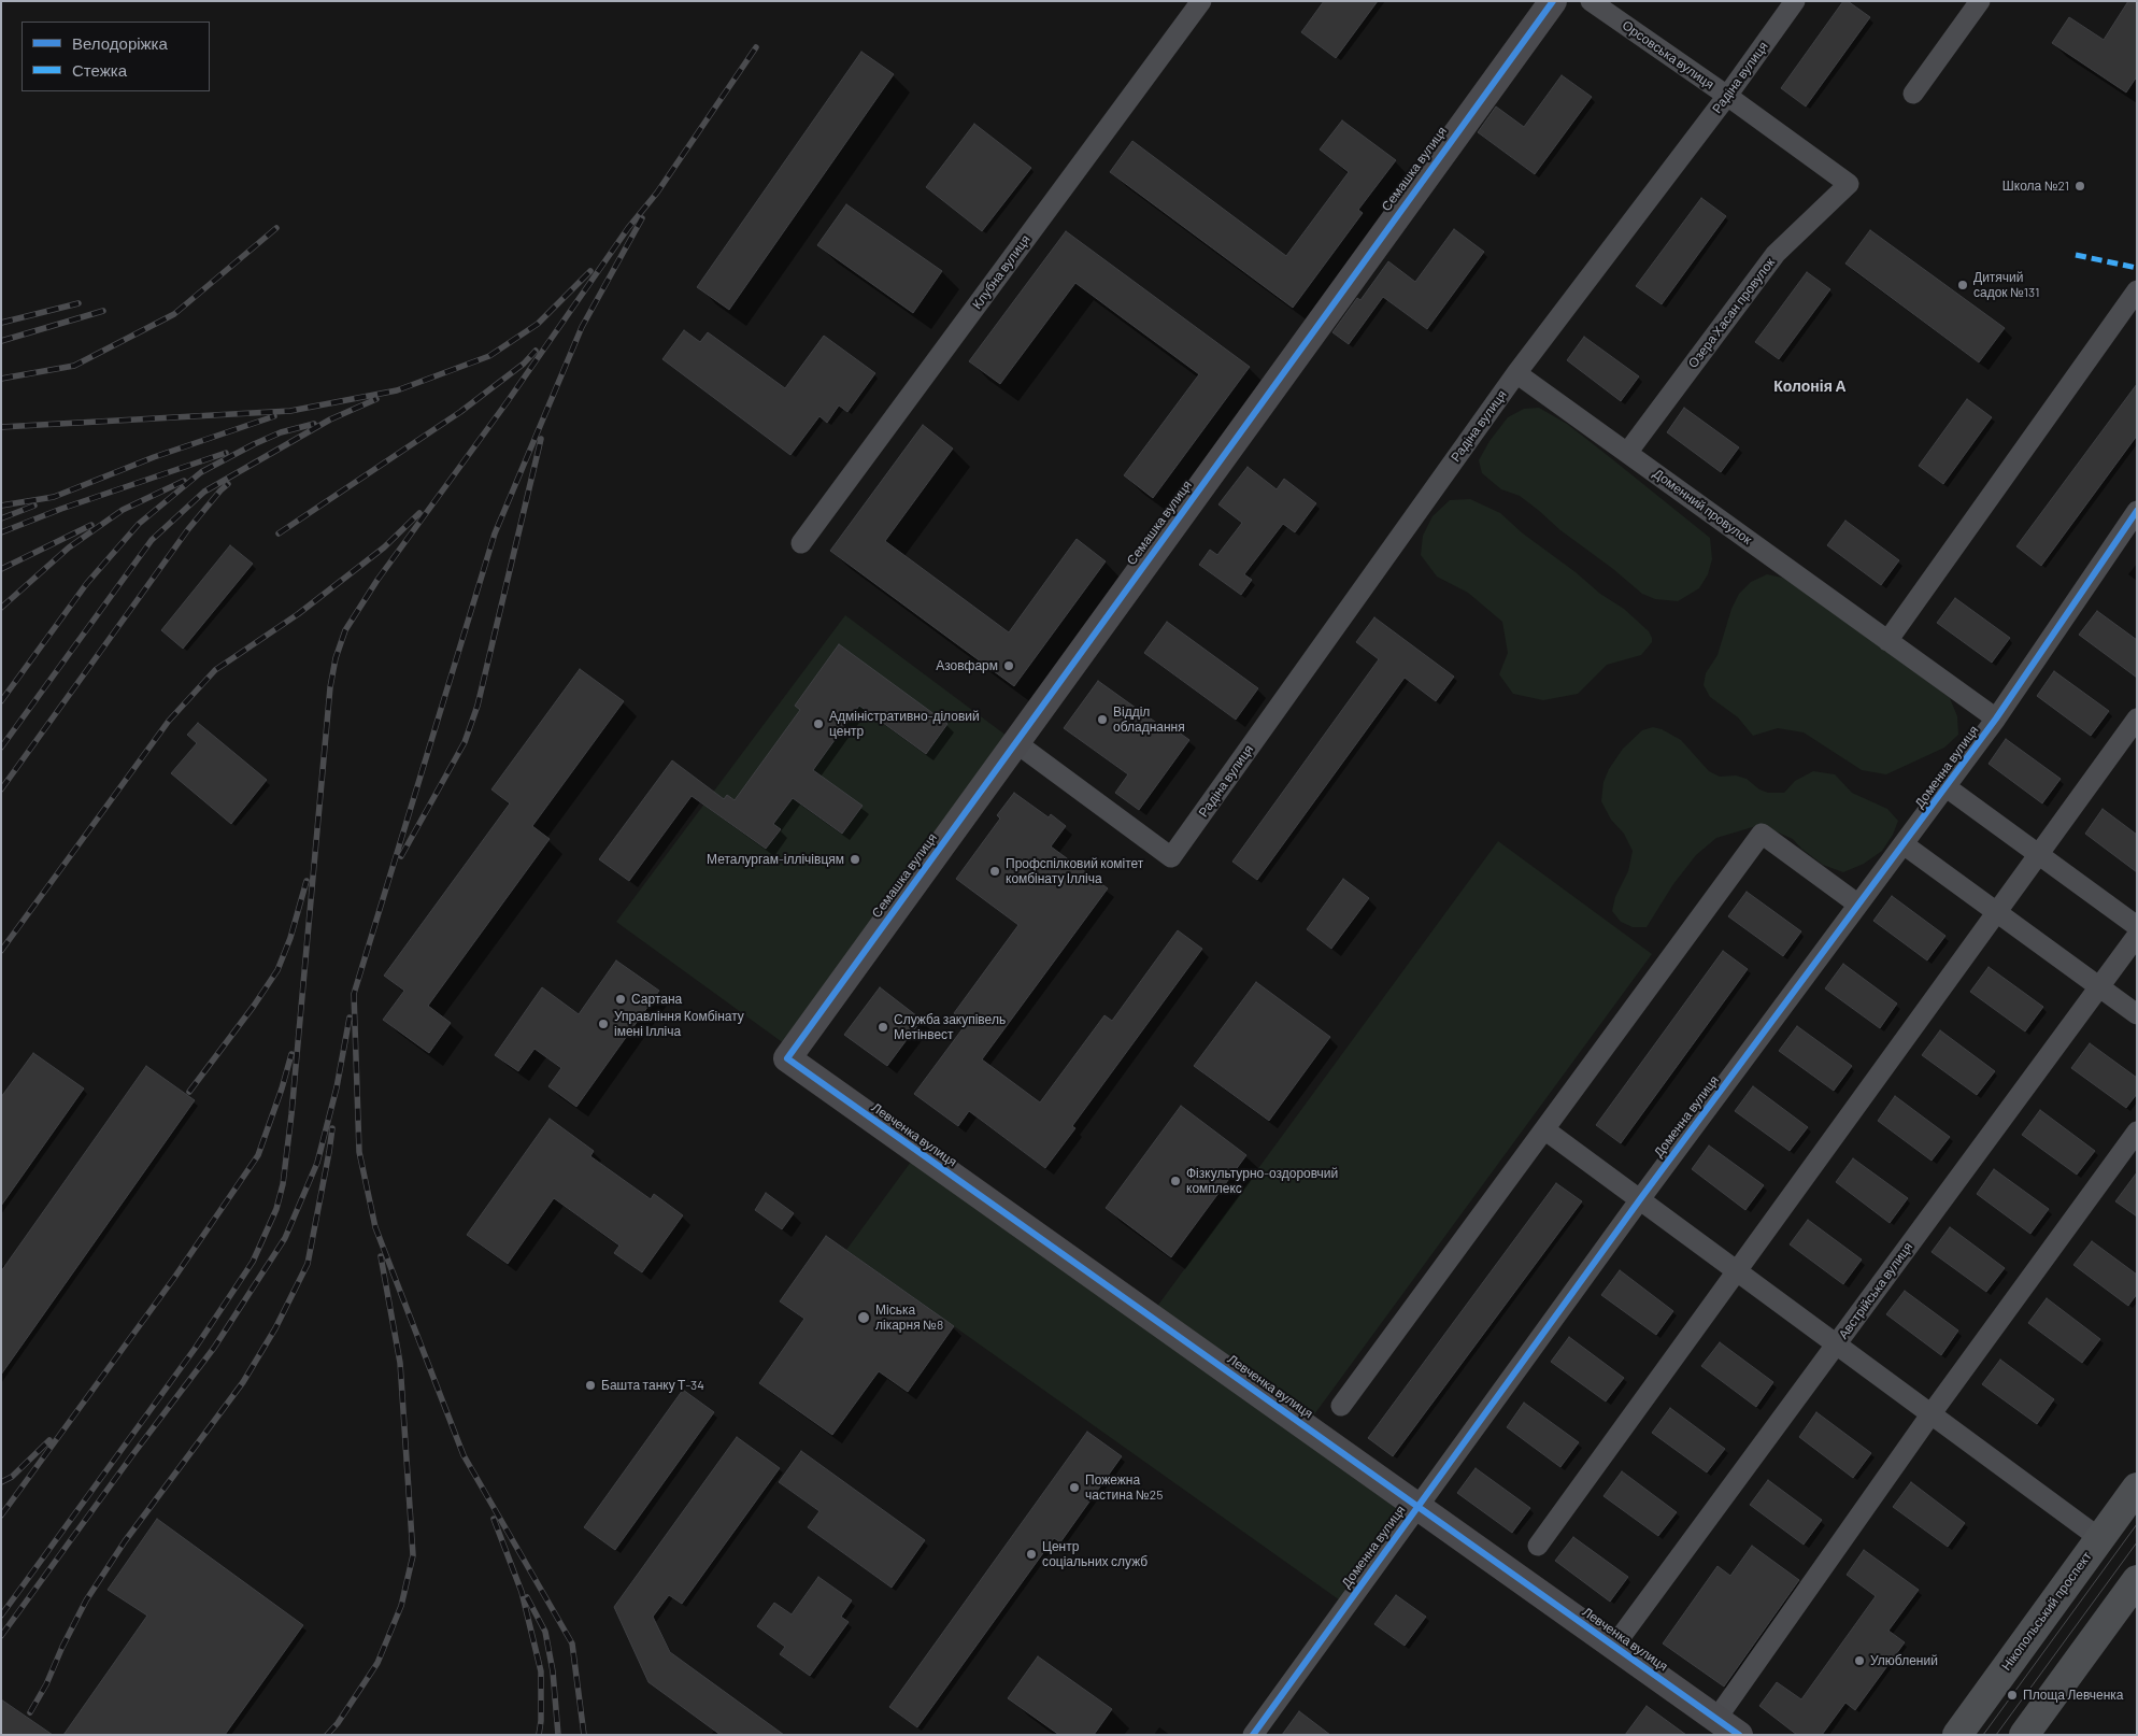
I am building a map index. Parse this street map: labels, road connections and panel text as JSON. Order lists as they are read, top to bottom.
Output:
{
  "streets": {
    "main road": ["Нікопольський проспект"],
    "street": [
      "Орсовська вулиця",
      "Радіна вулиця",
      "Семашка вулиця",
      "Клубна вулиця",
      "Озера Хасан провулок",
      "Доменний провулок",
      "Доменна вулиця",
      "Левченка вулиця",
      "Австрійська вулиця"
    ]
  },
  "crossings": [
    ["Орсовська вулиця", "Радіна вулиця"],
    ["Орсовська вулиця", "Озера Хасан провулок"],
    ["Радіна вулиця", "Семашка вулиця"],
    ["Радіна вулиця", "Доменний провулок"],
    ["Семашка вулиця", "Левченка вулиця"],
    ["Озера Хасан провулок", "Доменний провулок"],
    ["Доменний провулок", "Доменна вулиця"],
    ["Доменна вулиця", "Левченка вулиця"],
    ["Левченка вулиця", "Австрійська вулиця"]
  ],
  "districts": ["Колонія А"],
  "places": [
    "Школа №21",
    "Дитячий садок №131",
    "Азовфарм",
    "Відділ обладнання",
    "Адміністративно-діловий центр",
    "Металургам-іллічівцям",
    "Профспілковий комітет комбінату Ілліча",
    "Сартана",
    "Управління Комбінату імені Ілліча",
    "Служба закупівель Метінвест",
    "Фізкультурно-оздоровчий комплекс",
    "Міська лікарня №8",
    "Башта танку Т-34",
    "Пожежна частина №25",
    "Центр соціальних служб",
    "Улюблений",
    "Площа Левченка"
  ],
  "legend": ["Велодоріжка", "Стежка"]
}
